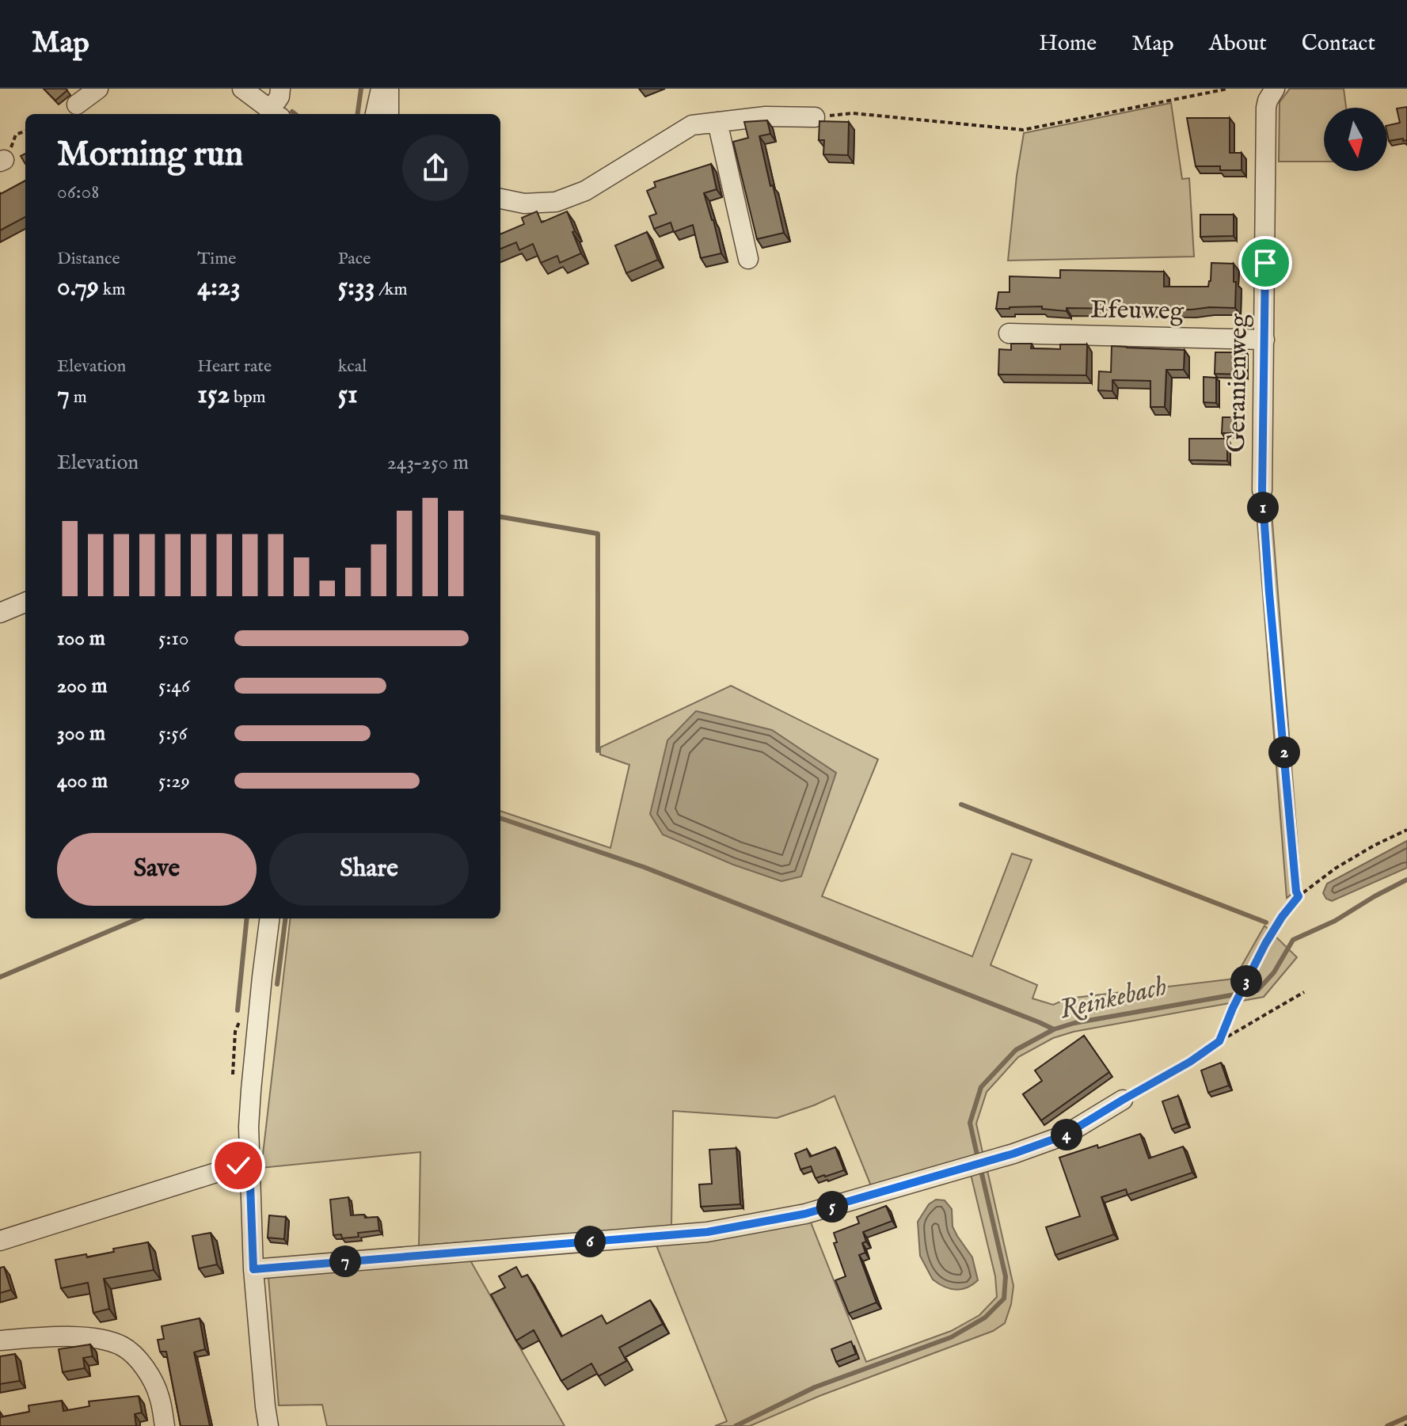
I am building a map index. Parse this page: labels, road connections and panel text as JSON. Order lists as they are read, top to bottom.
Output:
{
  "streets": {
    "street": ["Efeuweg", "Geranienweg"]
  },
  "crossings": [
    ["Efeuweg", "Geranienweg"]
  ],
  "water": ["Reinkebach"],
  "north": "bottom",
  "page": {
    "header": "Map",
    "nav": [
      "Home",
      "Map",
      "About",
      "Contact"
    ],
    "heading": ["Morning run", "06:08"],
    "stats": [
      ["Distance", "0.79 km"],
      ["Time", "4:23"],
      ["Pace", "5:33 /km"],
      ["Elevation", "7 m"],
      ["Heart rate", "152 bpm"],
      ["kcal", "51"]
    ],
    "chart": ["Elevation", "243–250 m"],
    "pins": [
      "1",
      "2",
      "3",
      "4",
      "5",
      "6",
      "7"
    ],
    "list": [
      {
        "name": "100 m",
        "note": "5:10"
      },
      {
        "name": "200 m",
        "note": "5:46"
      },
      {
        "name": "300 m",
        "note": "5:56"
      },
      {
        "name": "400 m",
        "note": "5:29"
      }
    ],
    "buttons": ["Save", "Share"]
  }
}
